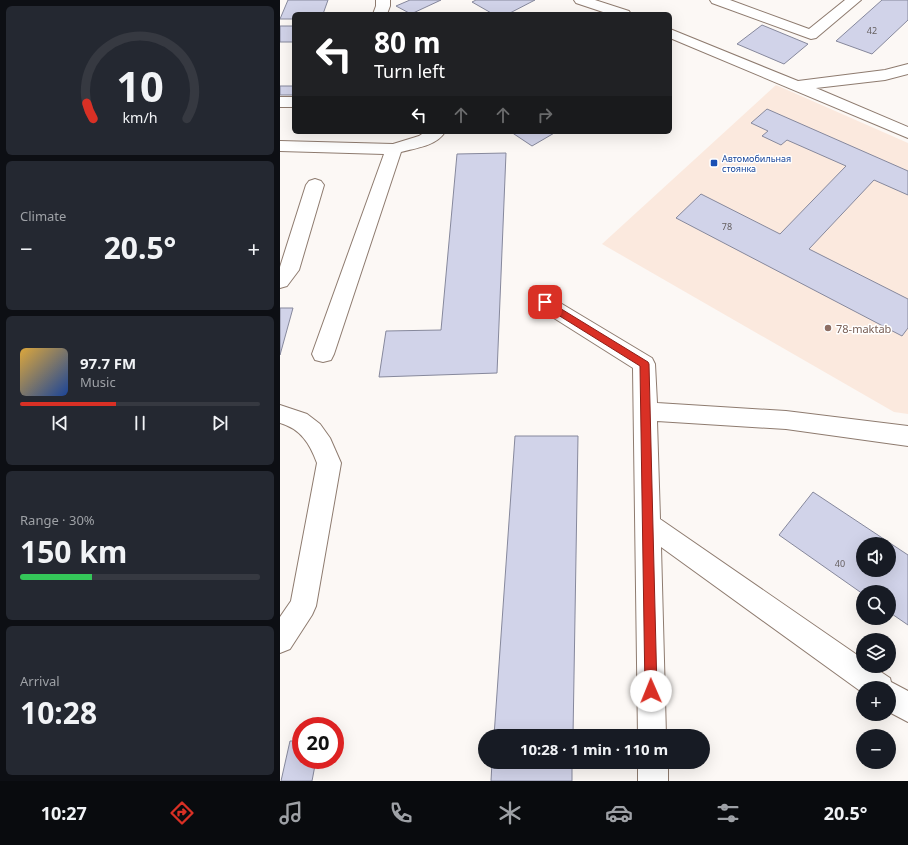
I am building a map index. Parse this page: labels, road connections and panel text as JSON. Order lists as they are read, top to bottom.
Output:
{
  "places": {
    "transit": ["Автомобильная стоянка"],
    "other": ["78-maktab"]
  },
  "house_numbers": ["42", "78", "40"],
  "page": {
    "turn": ["80 m", "Turn left"],
    "tile": [
      "Climate",
      ["Range · 30%", "150 km"],
      ["Arrival", "10:28"]
    ],
    "heat": ["−", "20.5°", "+"],
    "song": ["97.7 FM", "Music"],
    "map_buttons": ["+", "−"],
    "limit": "20",
    "trip": "10:28 · 1 min · 110 m",
    "tabs": ["10:27", "20.5°"],
    "gauge": ["10", "km/h"]
  }
}
